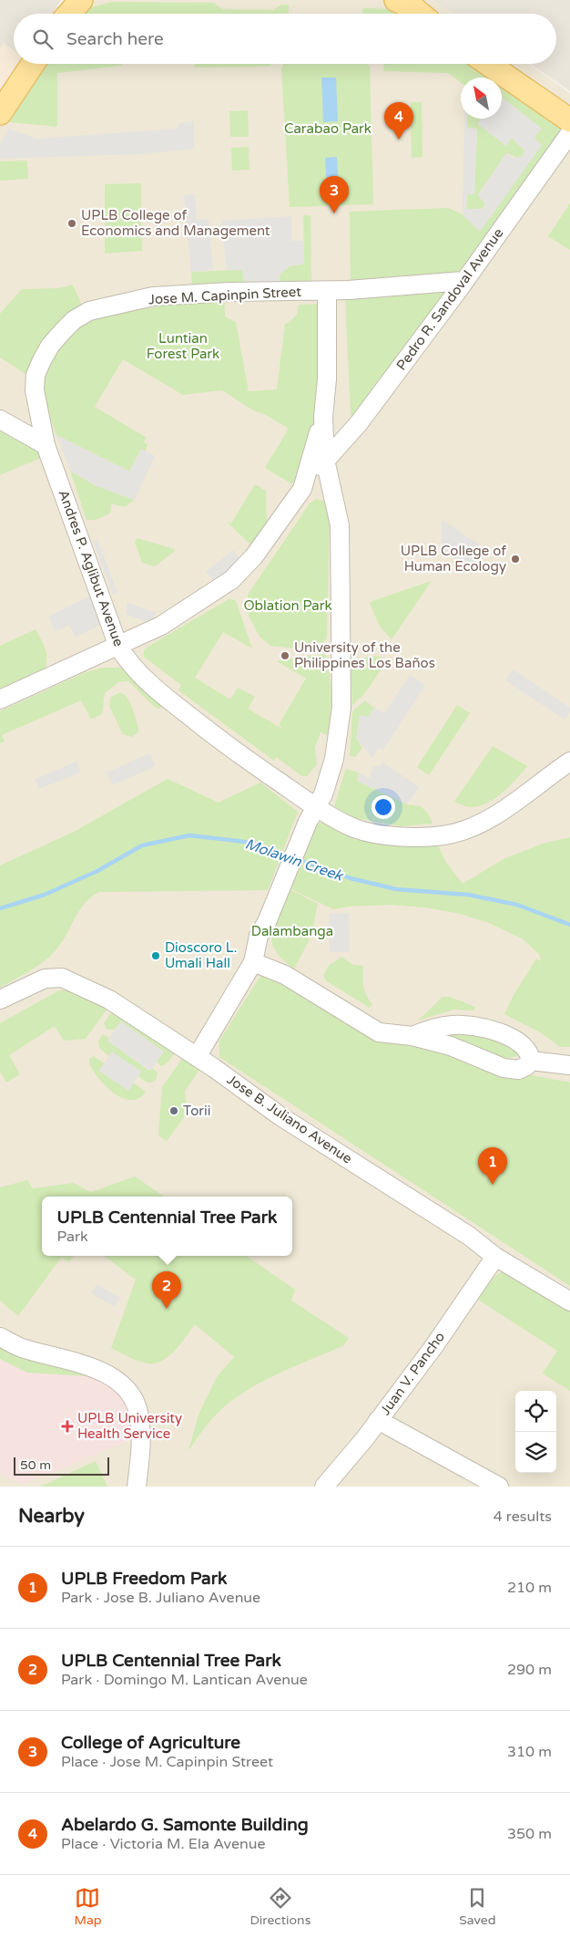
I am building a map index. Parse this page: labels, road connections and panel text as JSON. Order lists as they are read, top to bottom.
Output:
{
  "streets": {
    "street": [
      "Jose M. Capinpin Street",
      "Pedro R. Sandoval Avenue",
      "Andres P. Aglibut Avenue",
      "Jose B. Juliano Avenue",
      "Juan V. Pancho"
    ]
  },
  "crossings": [
    ["Jose M. Capinpin Street", "Pedro R. Sandoval Avenue"],
    ["Jose M. Capinpin Street", "Andres P. Aglibut Avenue"],
    ["Jose B. Juliano Avenue", "Juan V. Pancho"]
  ],
  "water": ["Molawin Creek"],
  "parks": [
    "Carabao Park",
    "Luntian Forest Park",
    "Oblation Park",
    "Dalambanga"
  ],
  "places": {
    "other": [
      "UPLB College of Economics and Management",
      "UPLB College of Human Ecology",
      "University of the Philippines Los Baños",
      "Dioscoro L. Umali Hall",
      "Torii"
    ],
    "health": ["UPLB University Health Service"]
  },
  "scale_bar": "50 m",
  "north": "top left",
  "page": {
    "search": "Search here",
    "pins": [
      "4",
      "3",
      "1",
      "2"
    ],
    "popup": ["UPLB Centennial Tree Park", "Park"],
    "scale": "50 m",
    "heading": ["Nearby", "4 results"],
    "list": [
      {
        "mark": "1",
        "name": "UPLB Freedom Park",
        "note": "Park · Jose B. Juliano Avenue",
        "value": "210 m"
      },
      {
        "mark": "2",
        "name": "UPLB Centennial Tree Park",
        "note": "Park · Domingo M. Lantican Avenue",
        "value": "290 m"
      },
      {
        "mark": "3",
        "name": "College of Agriculture",
        "note": "Place · Jose M. Capinpin Street",
        "value": "310 m"
      },
      {
        "mark": "4",
        "name": "Abelardo G. Samonte Building",
        "note": "Place · Victoria M. Ela Avenue",
        "value": "350 m"
      }
    ],
    "nav": ["Map", "Directions", "Saved"]
  }
}
